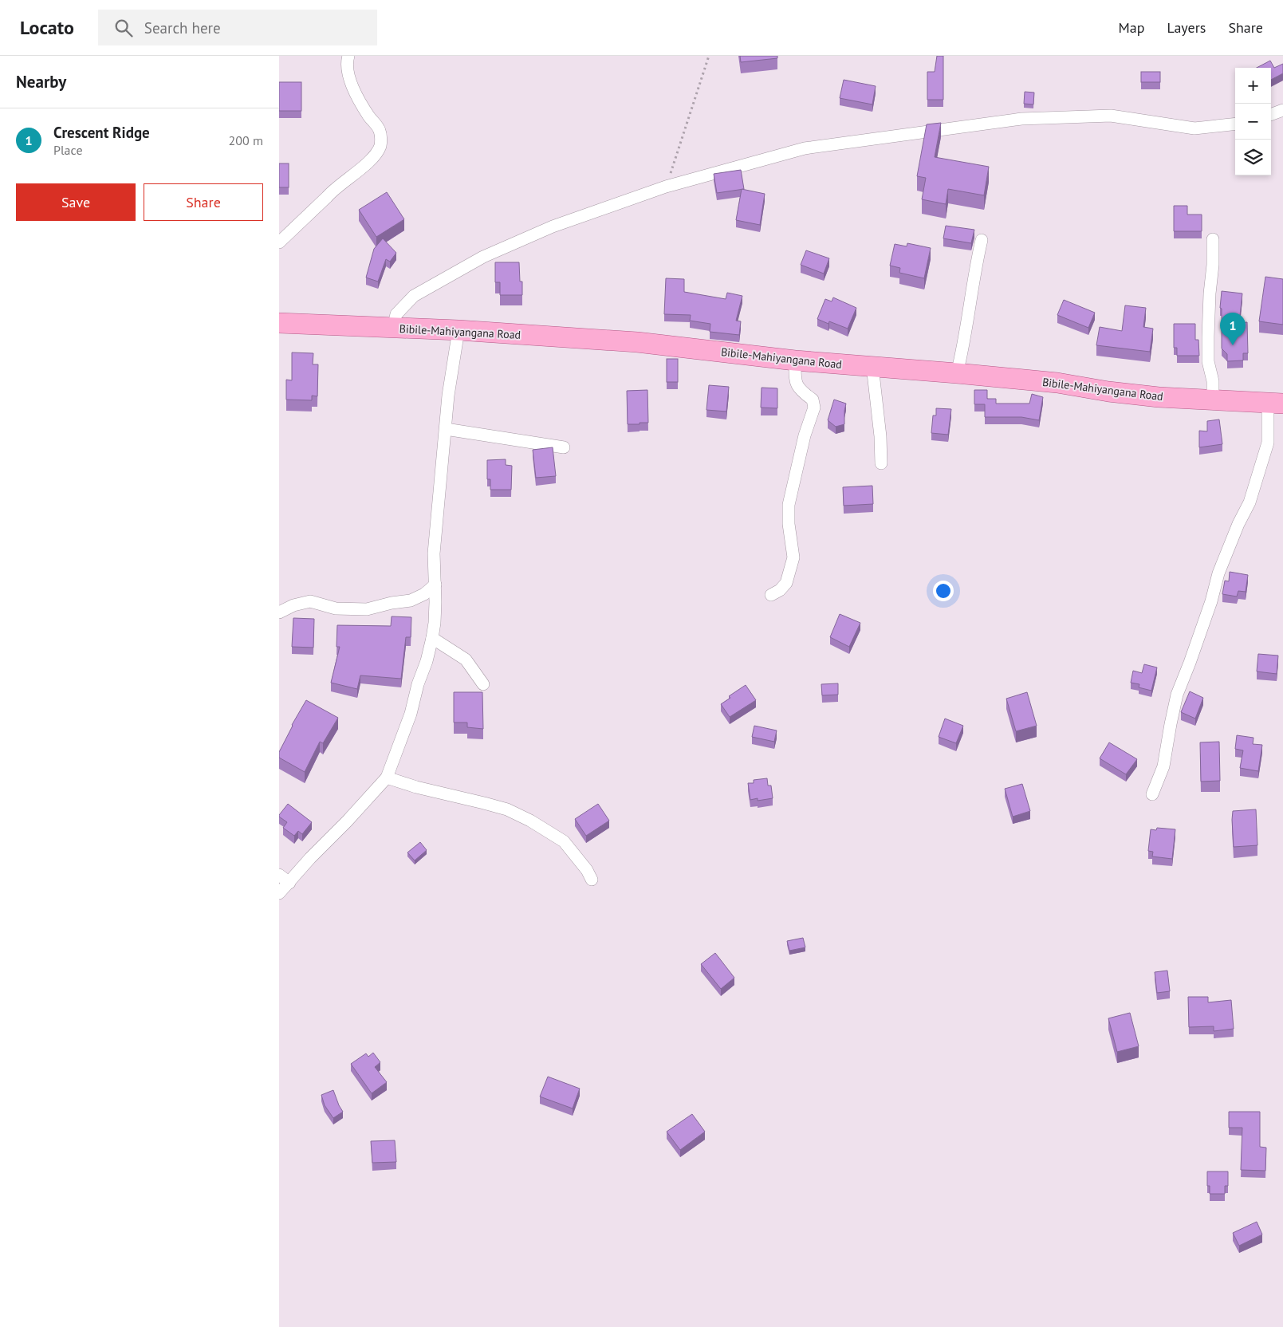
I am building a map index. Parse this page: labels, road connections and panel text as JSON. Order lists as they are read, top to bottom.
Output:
{
  "streets": {
    "main road": ["Bibile-Mahiyangana Road"]
  },
  "page": {
    "header": "Locato",
    "search": "Search here",
    "nav": ["Map", "Layers", "Share"],
    "heading": "Nearby",
    "map_buttons": ["+", "−"],
    "list": [
      {
        "mark": "1",
        "name": "Crescent Ridge",
        "note": "Place",
        "value": "200 m"
      }
    ],
    "buttons": ["Save", "Share"],
    "pins": "1"
  }
}
